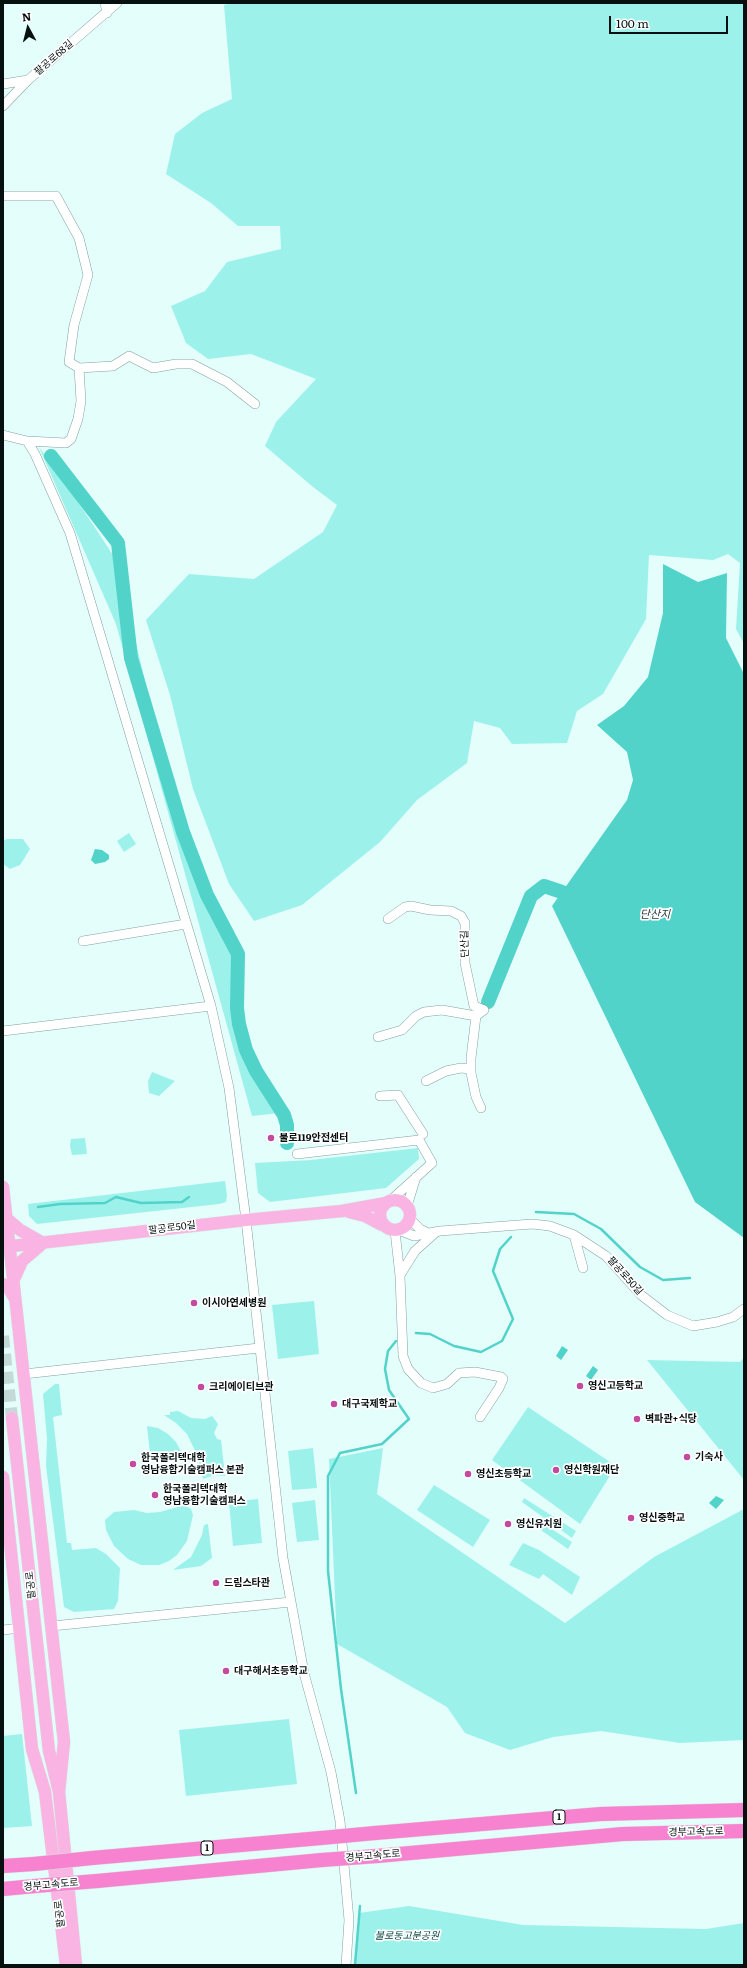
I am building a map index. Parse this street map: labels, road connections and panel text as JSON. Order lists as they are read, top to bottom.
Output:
{
  "streets": {
    "highway": ["1", "경부고속도로"],
    "main road": ["팔공로50길", "팔공로"],
    "street": ["팔공로68길", "단산길"]
  },
  "water": ["단산지"],
  "parks": ["불로동고분공원"],
  "places": [
    "불로119안전센터",
    "이시아연세병원",
    "영신고등학교",
    "크리에이티브관",
    "대구국제학교",
    "벽파관+식당",
    "기숙사",
    "한국폴리텍대학 영남융합기술캠퍼스 본관",
    "영신학원재단",
    "영신초등학교",
    "한국폴리텍대학 영남융합기술캠퍼스",
    "영신중학교",
    "영신유치원",
    "드림스타관",
    "대구해서초등학교"
  ],
  "scale_bar": "100 m",
  "north": "top"
}
